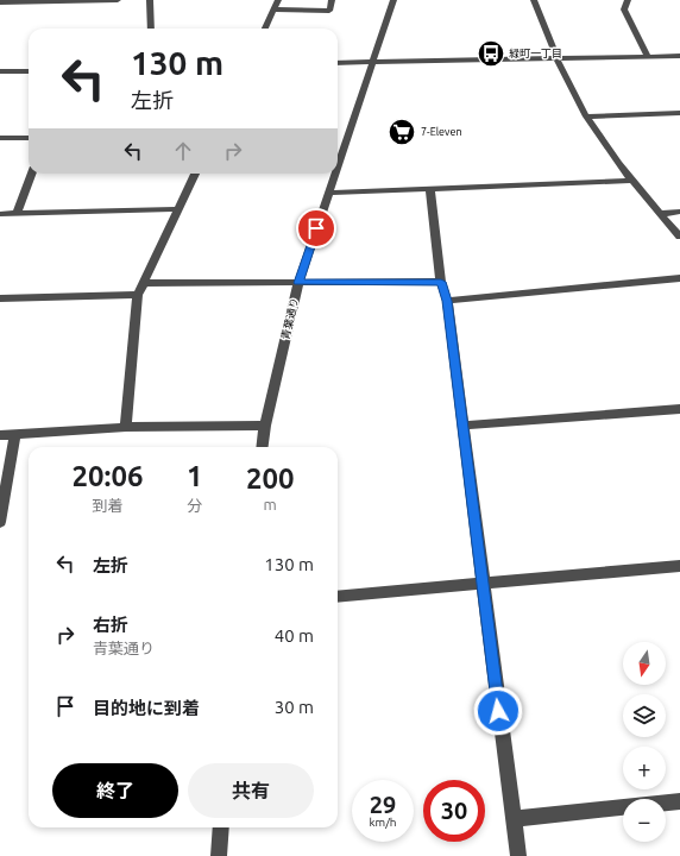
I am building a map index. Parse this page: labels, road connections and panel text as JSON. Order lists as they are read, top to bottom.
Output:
{
  "streets": {
    "street": ["青葉通り"]
  },
  "places": {
    "bus stop": ["緑町一丁目"],
    "supermarket": ["7-Eleven"]
  },
  "north": "bottom",
  "page": {
    "turn": ["130 m", "左折"],
    "eta": [
      "20:06",
      "到着",
      "1",
      "分",
      "200",
      "m"
    ],
    "list": [
      {
        "name": "左折",
        "value": "130 m"
      },
      {
        "name": "右折",
        "note": "青葉通り",
        "value": "40 m"
      },
      {
        "name": "目的地に到着",
        "value": "30 m"
      }
    ],
    "map_buttons": ["+", "−"],
    "buttons": ["終了", "共有"],
    "speed": "29 km/h",
    "limit": "30"
  }
}
